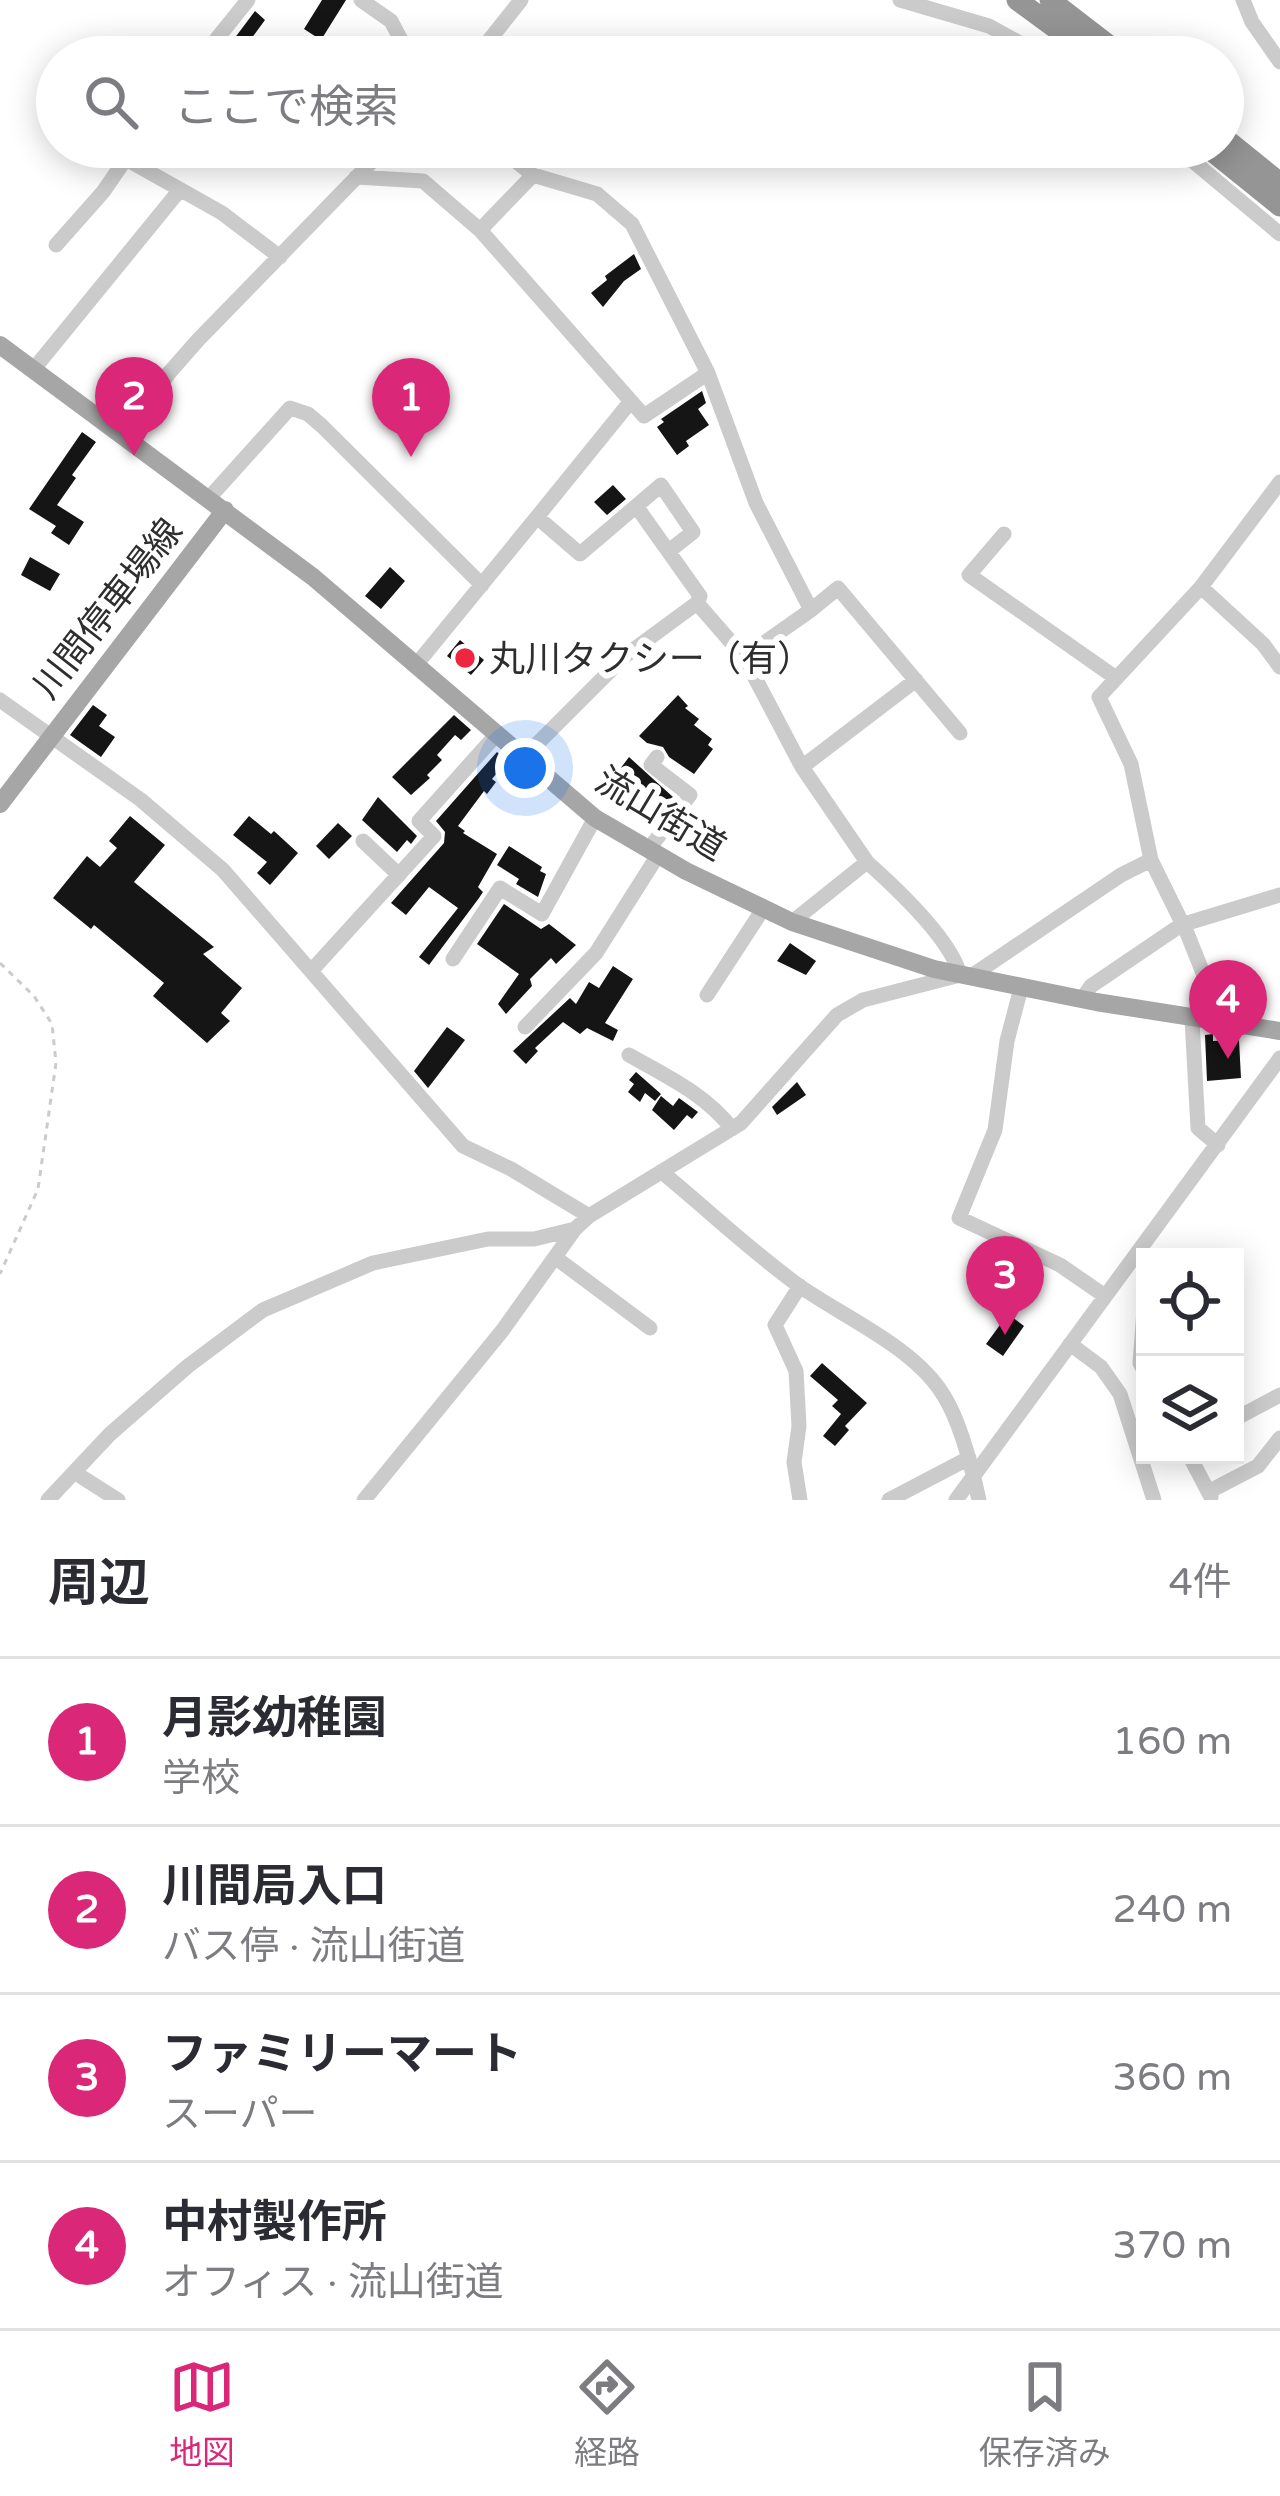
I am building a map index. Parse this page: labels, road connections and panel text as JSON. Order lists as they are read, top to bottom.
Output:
{
  "streets": {
    "main road": ["川間停車場線", "流山街道"]
  },
  "crossings": [
    ["川間停車場線", "流山街道"]
  ],
  "places": ["丸川タクシー（有）"],
  "page": {
    "search": "ここで検索",
    "pins": [
      "2",
      "1",
      "4",
      "3"
    ],
    "heading": ["周辺", "4件"],
    "list": [
      {
        "mark": "1",
        "name": "月影幼稚園",
        "note": "学校",
        "value": "160 m"
      },
      {
        "mark": "2",
        "name": "川間局入口",
        "note": "バス停 · 流山街道",
        "value": "240 m"
      },
      {
        "mark": "3",
        "name": "ファミリーマート",
        "note": "スーパー",
        "value": "360 m"
      },
      {
        "mark": "4",
        "name": "中村製作所",
        "note": "オフィス · 流山街道",
        "value": "370 m"
      }
    ],
    "nav": ["地図", "経路", "保存済み"]
  }
}
